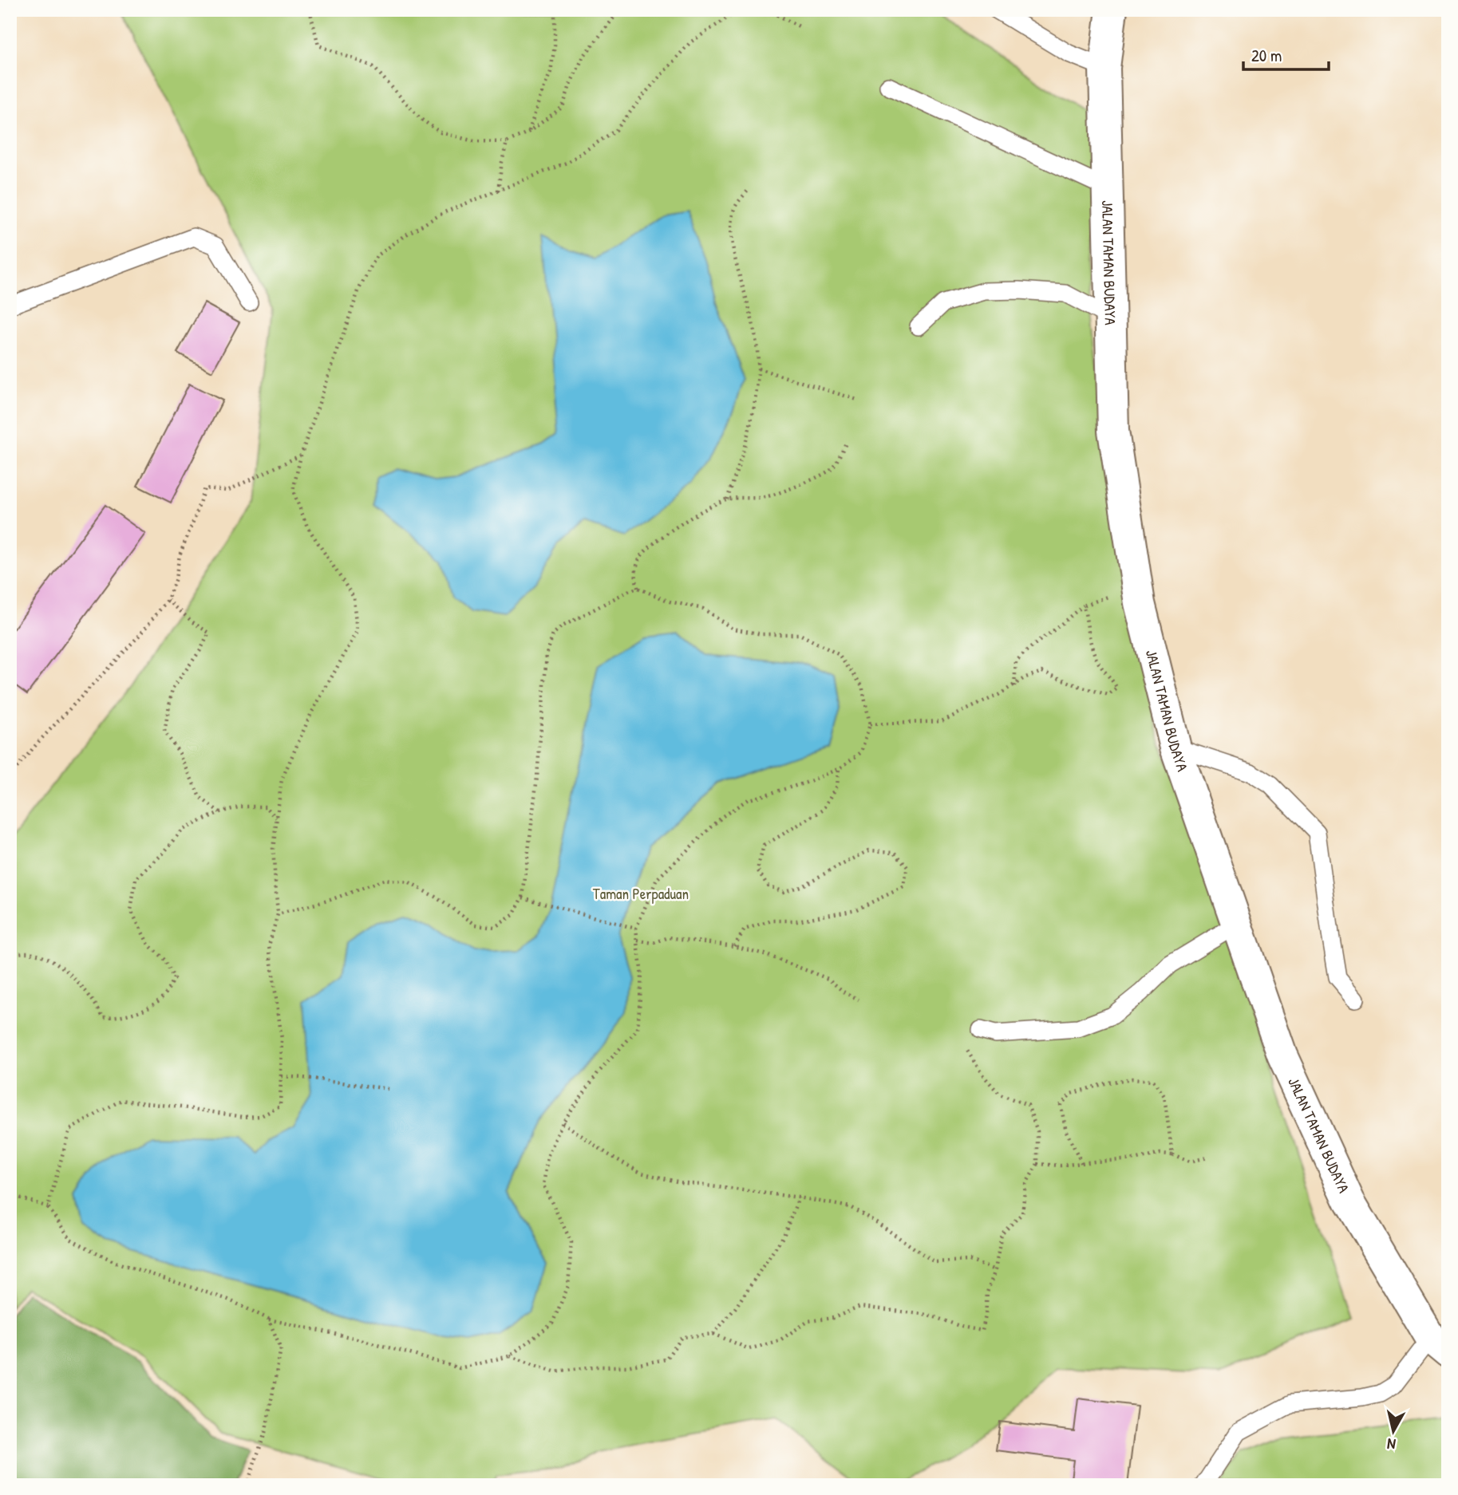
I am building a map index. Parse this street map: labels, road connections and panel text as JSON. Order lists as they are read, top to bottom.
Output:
{
  "streets": {
    "main road": ["JALAN TAMAN BUDAYA"]
  },
  "parks": ["Taman Perpaduan"],
  "scale_bar": "20 m",
  "north": "bottom"
}
